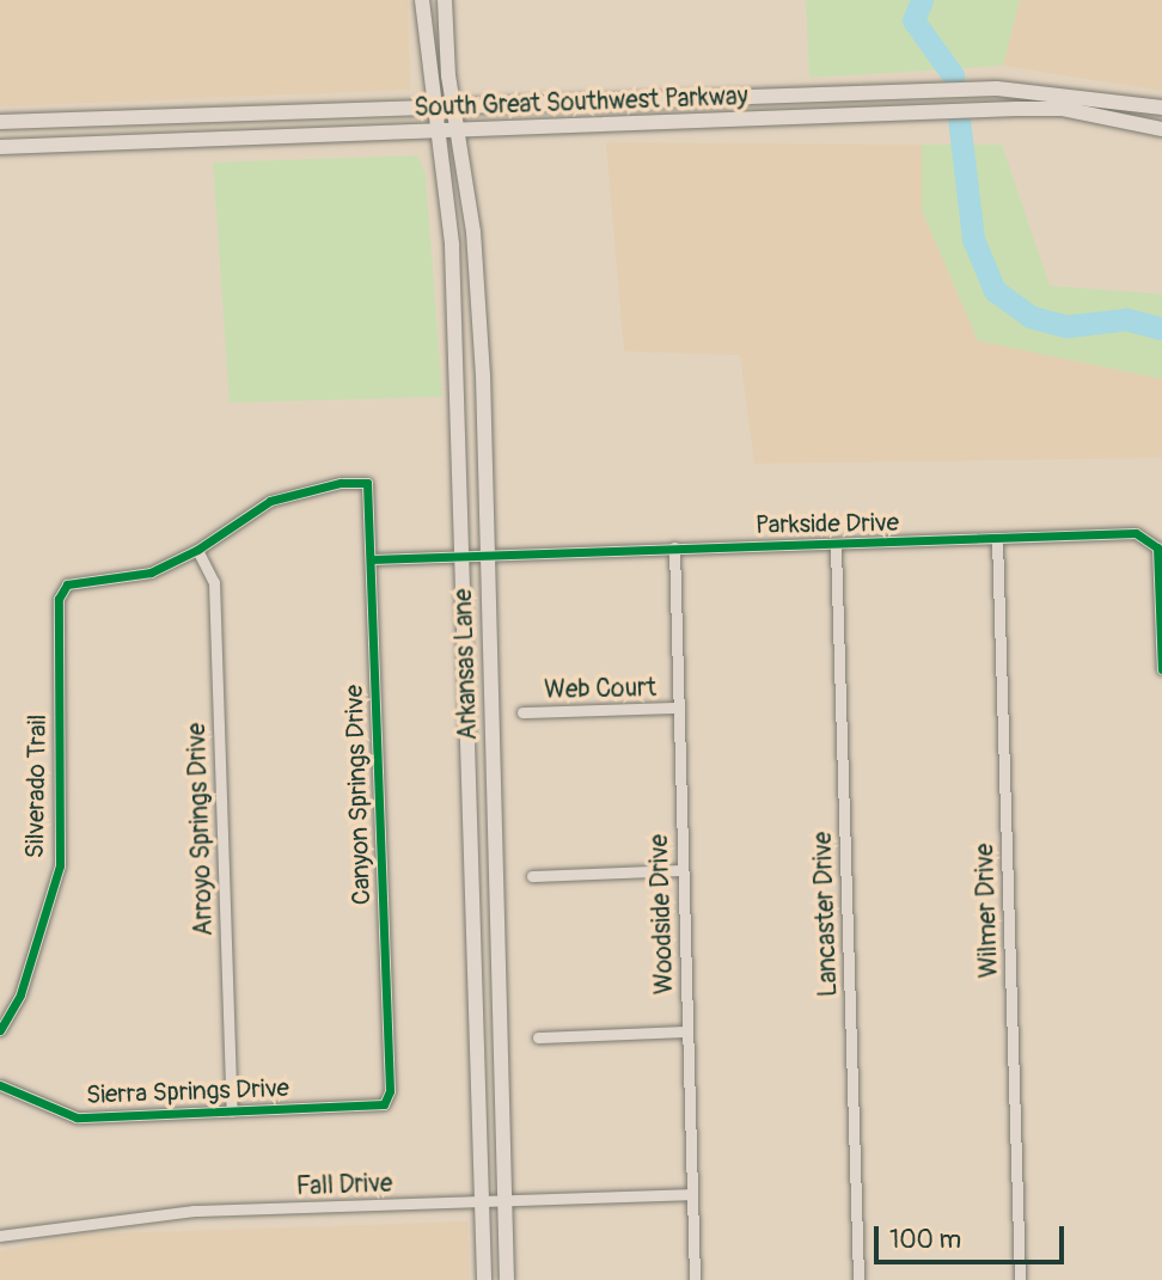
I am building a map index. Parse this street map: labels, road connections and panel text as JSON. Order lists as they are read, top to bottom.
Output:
{
  "streets": {
    "main road": ["South Great Southwest Parkway", "Arkansas Lane"],
    "street": [
      "Parkside Drive",
      "Web Court",
      "Silverado Trail",
      "Canyon Springs Drive",
      "Arroyo Springs Drive",
      "Wilmer Drive",
      "Woodside Drive",
      "Lancaster Drive",
      "Sierra Springs Drive",
      "Fall Drive"
    ]
  },
  "crossings": [
    ["South Great Southwest Parkway", "Arkansas Lane"],
    ["Parkside Drive", "Arkansas Lane"],
    ["Parkside Drive", "Canyon Springs Drive"],
    ["Parkside Drive", "Wilmer Drive"],
    ["Parkside Drive", "Woodside Drive"],
    ["Parkside Drive", "Lancaster Drive"],
    ["Arkansas Lane", "Fall Drive"],
    ["Web Court", "Woodside Drive"],
    ["Silverado Trail", "Canyon Springs Drive"],
    ["Silverado Trail", "Arroyo Springs Drive"],
    ["Canyon Springs Drive", "Arroyo Springs Drive"],
    ["Canyon Springs Drive", "Sierra Springs Drive"],
    ["Arroyo Springs Drive", "Sierra Springs Drive"],
    ["Woodside Drive", "Fall Drive"]
  ],
  "scale_bar": "100 m"
}
